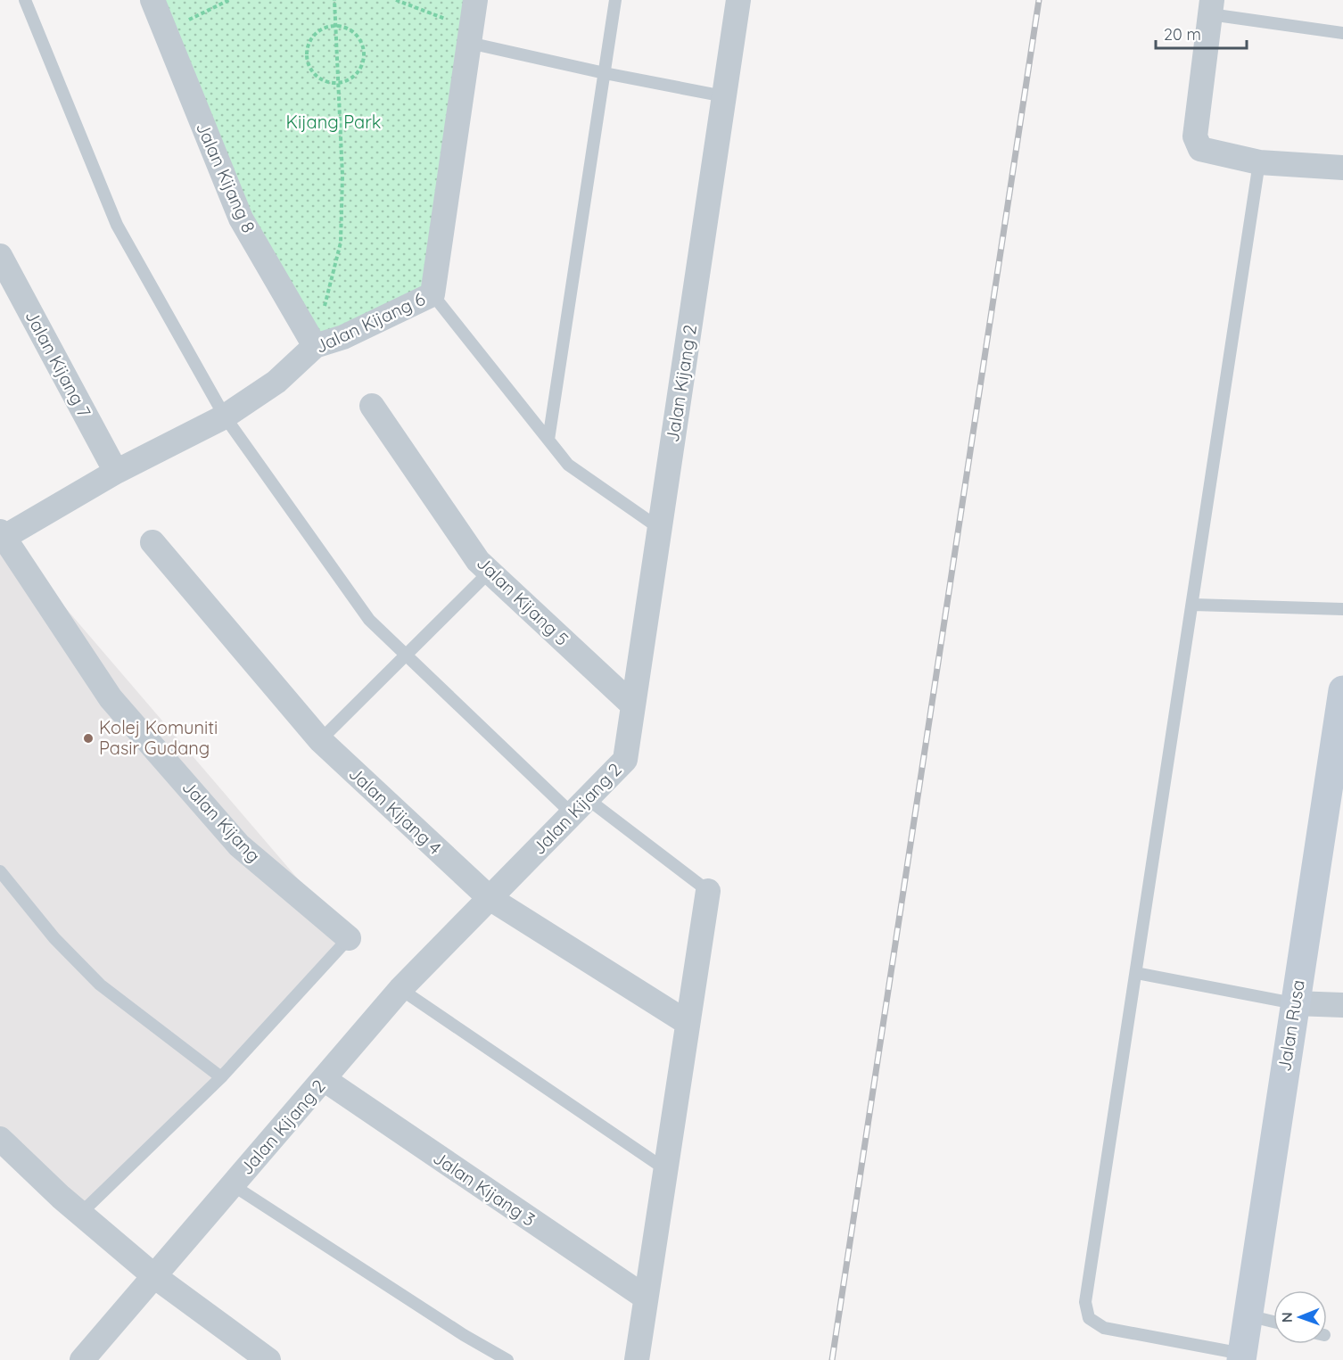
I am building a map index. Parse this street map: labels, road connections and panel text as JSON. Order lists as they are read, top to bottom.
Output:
{
  "streets": {
    "street": [
      "Jalan Kijang 8",
      "Jalan Kijang 6",
      "Jalan Kijang 7",
      "Jalan Kijang 2",
      "Jalan Kijang 5",
      "Jalan Kijang 4",
      "Jalan Kijang",
      "Jalan Rusa",
      "Jalan Kijang 3"
    ]
  },
  "crossings": [
    ["Jalan Kijang 8", "Jalan Kijang 6"],
    ["Jalan Kijang 6", "Jalan Kijang 7"],
    ["Jalan Kijang 6", "Jalan Kijang"],
    ["Jalan Kijang 2", "Jalan Kijang 5"],
    ["Jalan Kijang 2", "Jalan Kijang 4"],
    ["Jalan Kijang 2", "Jalan Kijang 3"]
  ],
  "parks": ["Kijang Park"],
  "places": ["Kolej Komuniti Pasir Gudang"],
  "scale_bar": "20 m",
  "north": "left"
}
